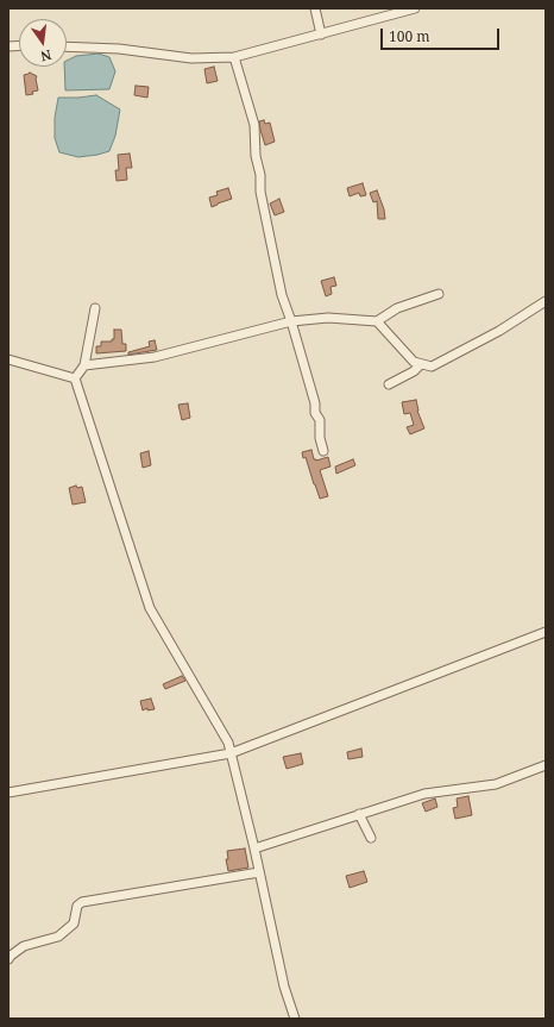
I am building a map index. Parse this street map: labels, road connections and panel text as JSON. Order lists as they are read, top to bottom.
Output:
{
  "scale_bar": "100 m",
  "north": "bottom"
}
